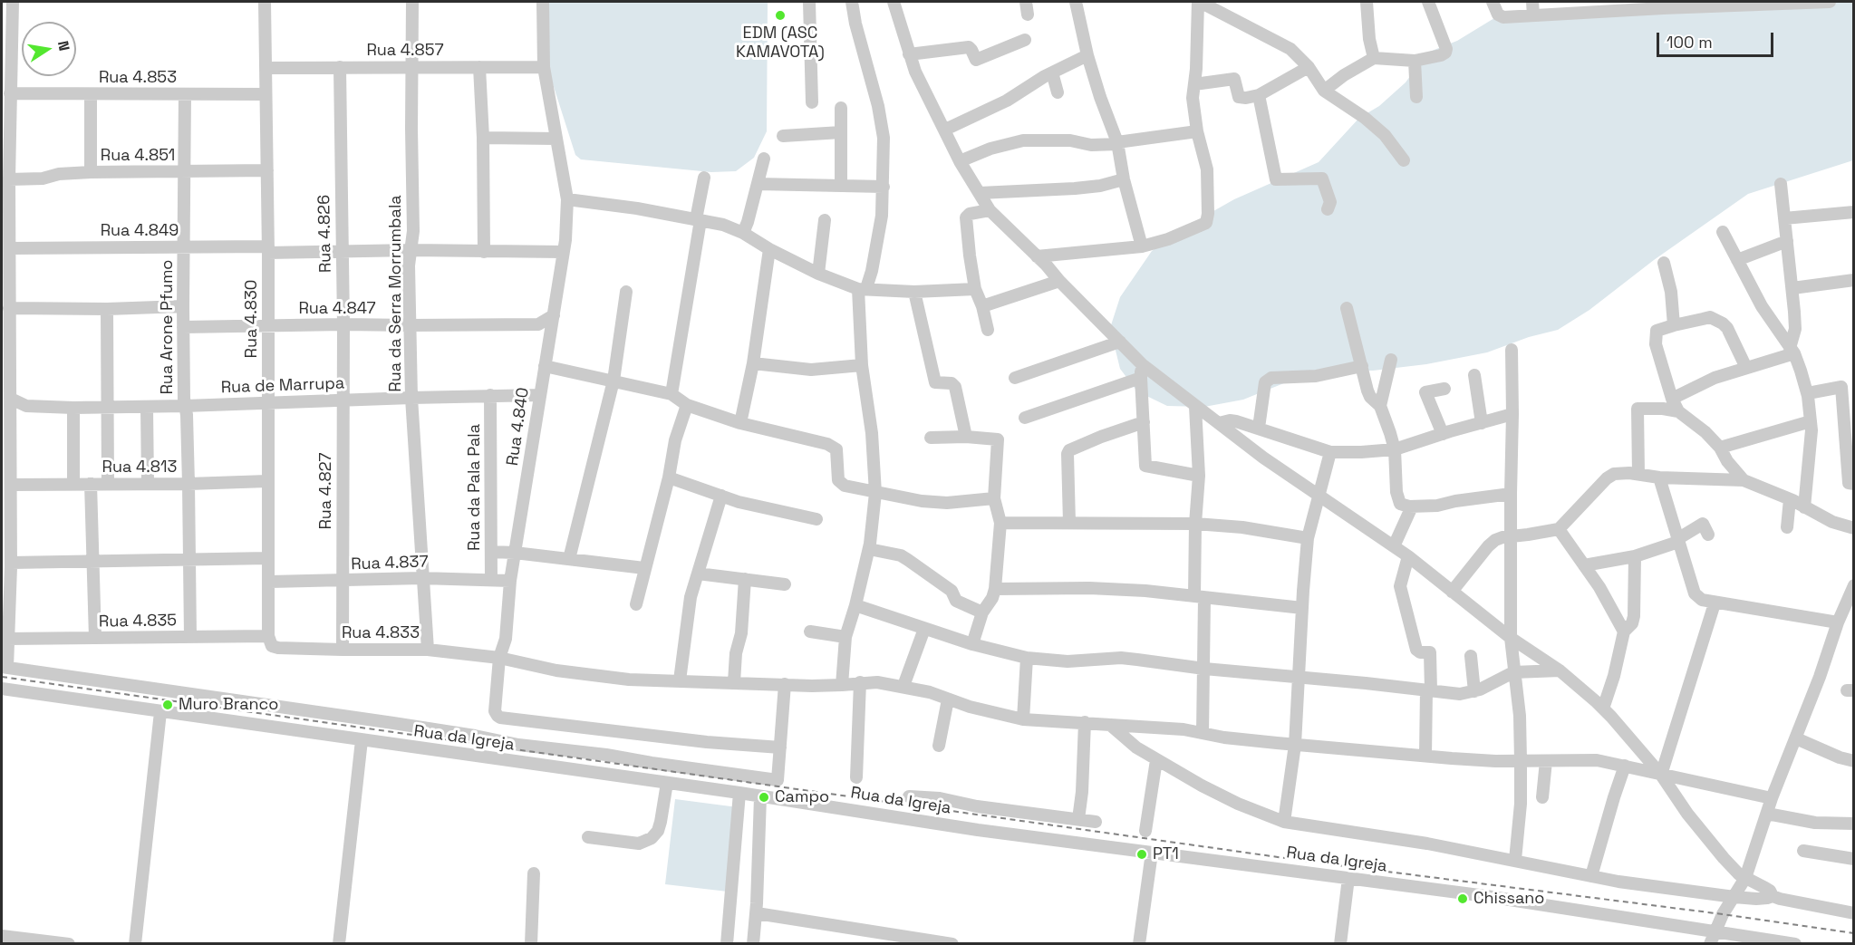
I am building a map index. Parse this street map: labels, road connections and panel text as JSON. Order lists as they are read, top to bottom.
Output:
{
  "streets": {
    "street": [
      "Rua 4.857",
      "Rua 4.853",
      "Rua 4.851",
      "Rua 4.849",
      "Rua 4.826",
      "Rua da Serra Morrumbala",
      "Rua 4.847",
      "Rua 4.830",
      "Rua Arone Pfumo",
      "Rua de Marrupa",
      "Rua 4.840",
      "Rua 4.813",
      "Rua da Pala Pala",
      "Rua 4.827",
      "Rua 4.837",
      "Rua 4.835",
      "Rua 4.833",
      "Rua da Igreja"
    ]
  },
  "crossings": [
    ["Rua 4.857", "Rua 4.826"],
    ["Rua 4.857", "Rua da Serra Morrumbala"],
    ["Rua 4.857", "Rua 4.830"],
    ["Rua 4.857", "Rua 4.840"],
    ["Rua 4.853", "Rua 4.830"],
    ["Rua 4.853", "Rua Arone Pfumo"],
    ["Rua 4.851", "Rua 4.830"],
    ["Rua 4.851", "Rua Arone Pfumo"],
    ["Rua 4.849", "Rua 4.826"],
    ["Rua 4.849", "Rua da Serra Morrumbala"],
    ["Rua 4.849", "Rua 4.830"],
    ["Rua 4.849", "Rua Arone Pfumo"],
    ["Rua 4.849", "Rua 4.840"],
    ["Rua 4.826", "Rua 4.847"],
    ["Rua 4.826", "Rua de Marrupa"],
    ["Rua 4.826", "Rua 4.827"],
    ["Rua da Serra Morrumbala", "Rua 4.847"],
    ["Rua da Serra Morrumbala", "Rua de Marrupa"],
    ["Rua da Serra Morrumbala", "Rua 4.837"],
    ["Rua da Serra Morrumbala", "Rua 4.833"],
    ["Rua 4.847", "Rua 4.830"],
    ["Rua 4.847", "Rua Arone Pfumo"],
    ["Rua 4.830", "Rua de Marrupa"],
    ["Rua 4.830", "Rua 4.813"],
    ["Rua 4.830", "Rua 4.837"],
    ["Rua 4.830", "Rua 4.835"],
    ["Rua 4.830", "Rua 4.833"],
    ["Rua Arone Pfumo", "Rua de Marrupa"],
    ["Rua Arone Pfumo", "Rua 4.813"],
    ["Rua Arone Pfumo", "Rua 4.835"],
    ["Rua de Marrupa", "Rua 4.840"],
    ["Rua de Marrupa", "Rua da Pala Pala"],
    ["Rua de Marrupa", "Rua 4.827"],
    ["Rua 4.840", "Rua 4.837"],
    ["Rua 4.840", "Rua 4.833"],
    ["Rua 4.840", "Rua da Igreja"],
    ["Rua da Pala Pala", "Rua 4.837"],
    ["Rua 4.827", "Rua 4.837"],
    ["Rua 4.827", "Rua 4.833"],
    ["Rua 4.835", "Rua 4.833"]
  ],
  "places": [
    "EDM (ASC KAMAVOTA)",
    "Muro Branco",
    "Campo",
    "PT1",
    "Chissano"
  ],
  "scale_bar": "100 m",
  "north": "right"
}
